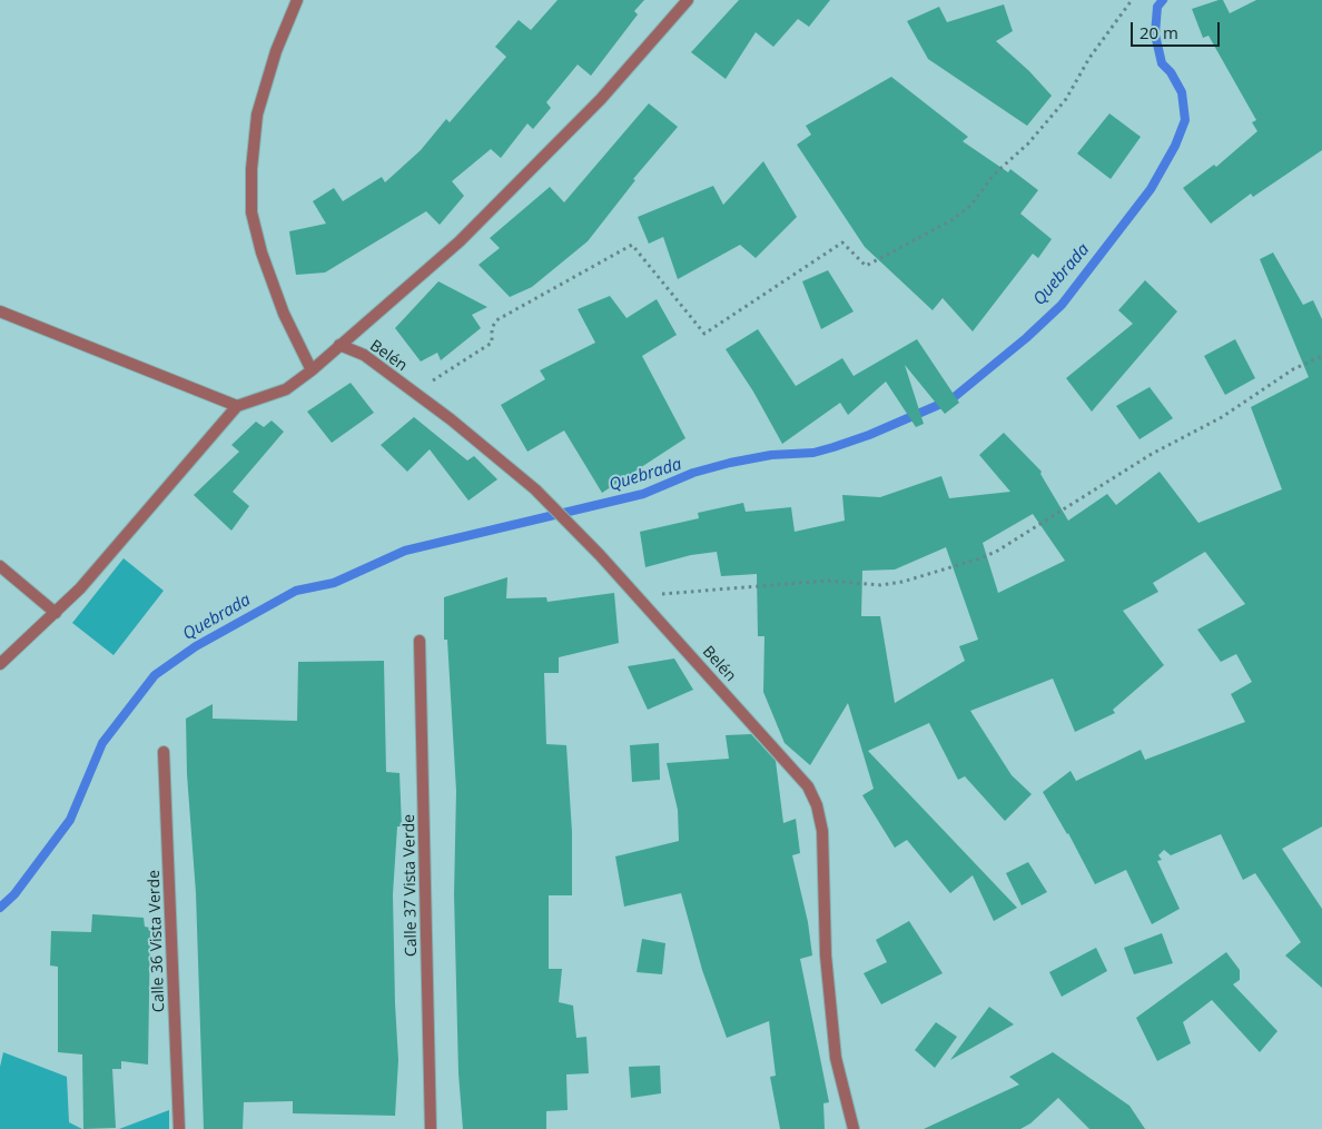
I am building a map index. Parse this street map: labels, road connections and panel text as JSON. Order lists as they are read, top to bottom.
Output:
{
  "streets": {
    "street": ["Belén", "Calle 37 Vista Verde", "Calle 36 Vista Verde"]
  },
  "water": ["Quebrada"],
  "scale_bar": "20 m"
}
